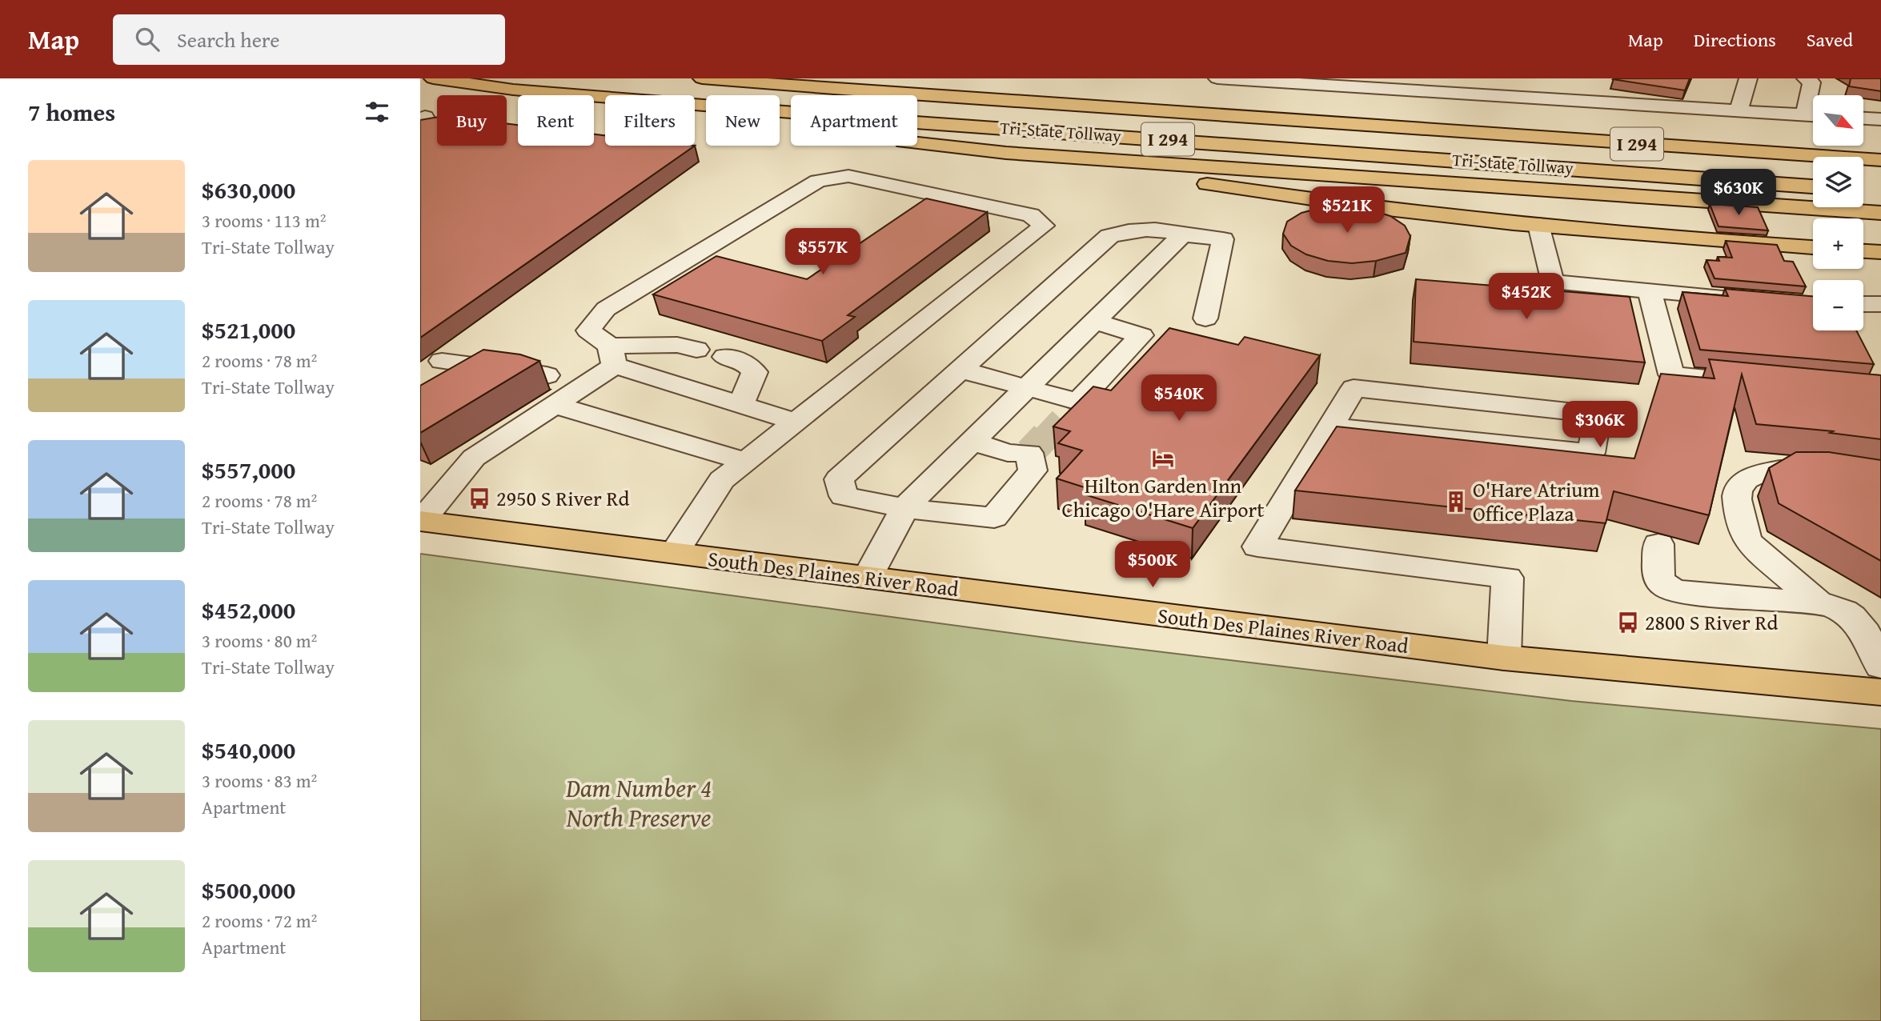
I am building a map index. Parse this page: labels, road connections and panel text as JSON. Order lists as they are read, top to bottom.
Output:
{
  "streets": {
    "main road": ["Tri-State Tollway", "I 294", "South Des Plaines River Road"]
  },
  "parks": ["Dam Number 4 North Preserve"],
  "places": {
    "hotel": ["Hilton Garden Inn Chicago O'Hare Airport"],
    "bus stop": ["2950 S River Rd", "2800 S River Rd"],
    "building": ["O'Hare Atrium Office Plaza"]
  },
  "north": "bottom right",
  "page": {
    "header": "Map",
    "search": "Search here",
    "nav": ["Map", "Directions", "Saved"],
    "heading": "7 homes",
    "map_buttons": ["+", "−"],
    "chip": [
      "Buy",
      "Rent",
      "Filters",
      "New",
      "Apartment"
    ],
    "list": [
      {
        "name": "$630,000",
        "note": "3 rooms · 113 m² · Tri-State Tollway"
      },
      {
        "name": "$521,000",
        "note": "2 rooms · 78 m² · Tri-State Tollway"
      },
      {
        "name": "$557,000",
        "note": "2 rooms · 78 m² · Tri-State Tollway"
      },
      {
        "name": "$452,000",
        "note": "3 rooms · 80 m² · Tri-State Tollway"
      },
      {
        "name": "$540,000",
        "note": "3 rooms · 83 m² · Apartment"
      },
      {
        "name": "$500,000",
        "note": "2 rooms · 72 m² · Apartment"
      }
    ],
    "price": [
      "$630K",
      "$521K",
      "$557K",
      "$452K",
      "$540K",
      "$306K",
      "$500K"
    ]
  }
}
